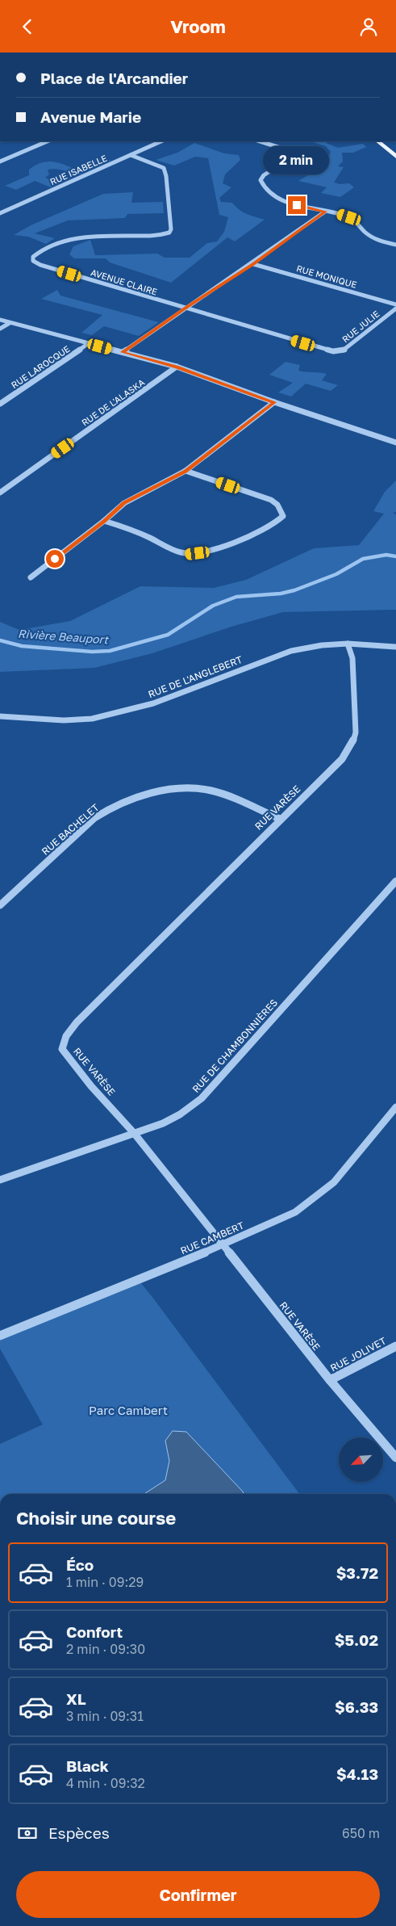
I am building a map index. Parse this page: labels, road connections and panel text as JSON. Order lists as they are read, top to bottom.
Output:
{
  "streets": {
    "street": [
      "RUE ISABELLE",
      "RUE MONIQUE",
      "AVENUE CLAIRE",
      "RUE JULIE",
      "RUE LAROCQUE",
      "RUE DE L'ALASKA",
      "RUE DE L'ANGLEBERT",
      "RUE VARÈSE",
      "RUE BACHELET",
      "RUE DE CHAMBONNIÈRES",
      "RUE CAMBERT",
      "RUE JOLIVET"
    ]
  },
  "crossings": [
    ["RUE ISABELLE", "AVENUE CLAIRE"],
    ["AVENUE CLAIRE", "RUE JULIE"],
    ["RUE DE L'ANGLEBERT", "RUE VARÈSE"],
    ["RUE VARÈSE", "RUE BACHELET"],
    ["RUE VARÈSE", "RUE DE CHAMBONNIÈRES"],
    ["RUE VARÈSE", "RUE CAMBERT"],
    ["RUE VARÈSE", "RUE JOLIVET"]
  ],
  "water": ["Rivière Beauport"],
  "parks": ["Parc Cambert"],
  "north": "bottom left",
  "page": {
    "header": "Vroom",
    "banner": ["Place de l'Arcandier", "Avenue Marie"],
    "bubble": "2 min",
    "heading": "Choisir une course",
    "list": [
      {
        "name": "Éco",
        "note": "1 min · 09:29",
        "value": "$3.72"
      },
      {
        "name": "Confort",
        "note": "2 min · 09:30",
        "value": "$5.02"
      },
      {
        "name": "XL",
        "note": "3 min · 09:31",
        "value": "$6.33"
      },
      {
        "name": "Black",
        "note": "4 min · 09:32",
        "value": "$4.13"
      }
    ],
    "pay": ["Espèces", "650 m"],
    "buttons": "Confirmer"
  }
}
